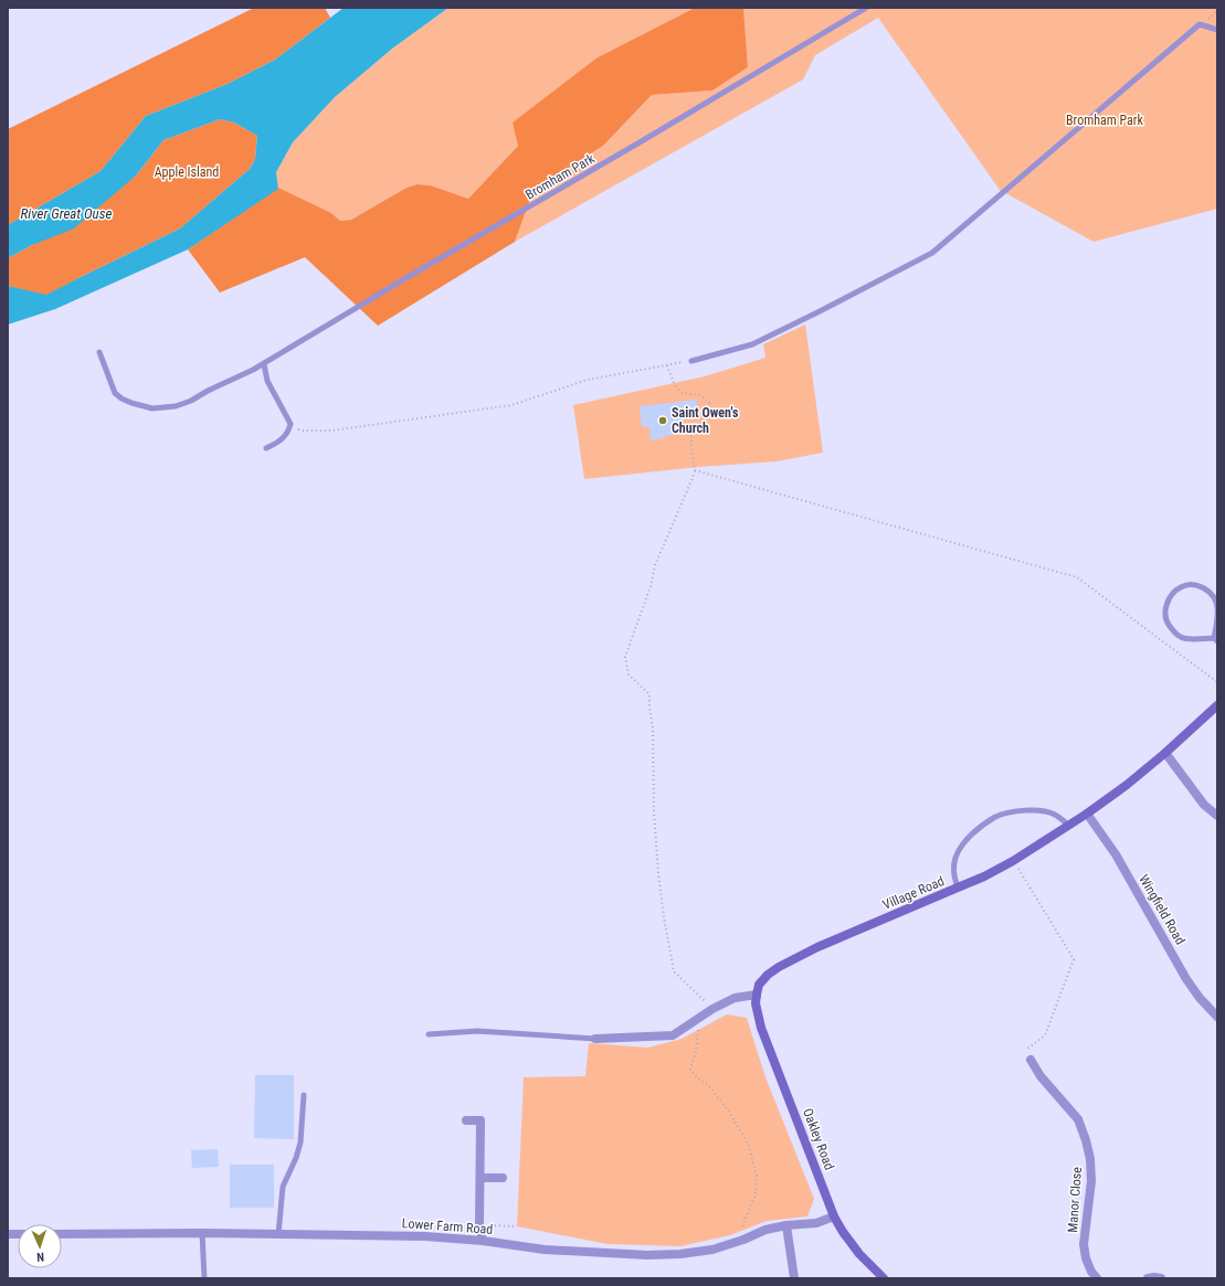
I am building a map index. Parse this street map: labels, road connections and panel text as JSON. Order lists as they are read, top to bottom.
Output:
{
  "streets": {
    "street": [
      "Village Road",
      "Wingfield Road",
      "Oakley Road",
      "Manor Close",
      "Lower Farm Road"
    ],
    "lane": ["Bromham Park"]
  },
  "crossings": [
    ["Village Road", "Wingfield Road"],
    ["Village Road", "Oakley Road"],
    ["Oakley Road", "Lower Farm Road"]
  ],
  "water": ["River Great Ouse"],
  "parks": ["Bromham Park", "Apple Island"],
  "places": ["Saint Owen's Church"],
  "north": "bottom"
}
